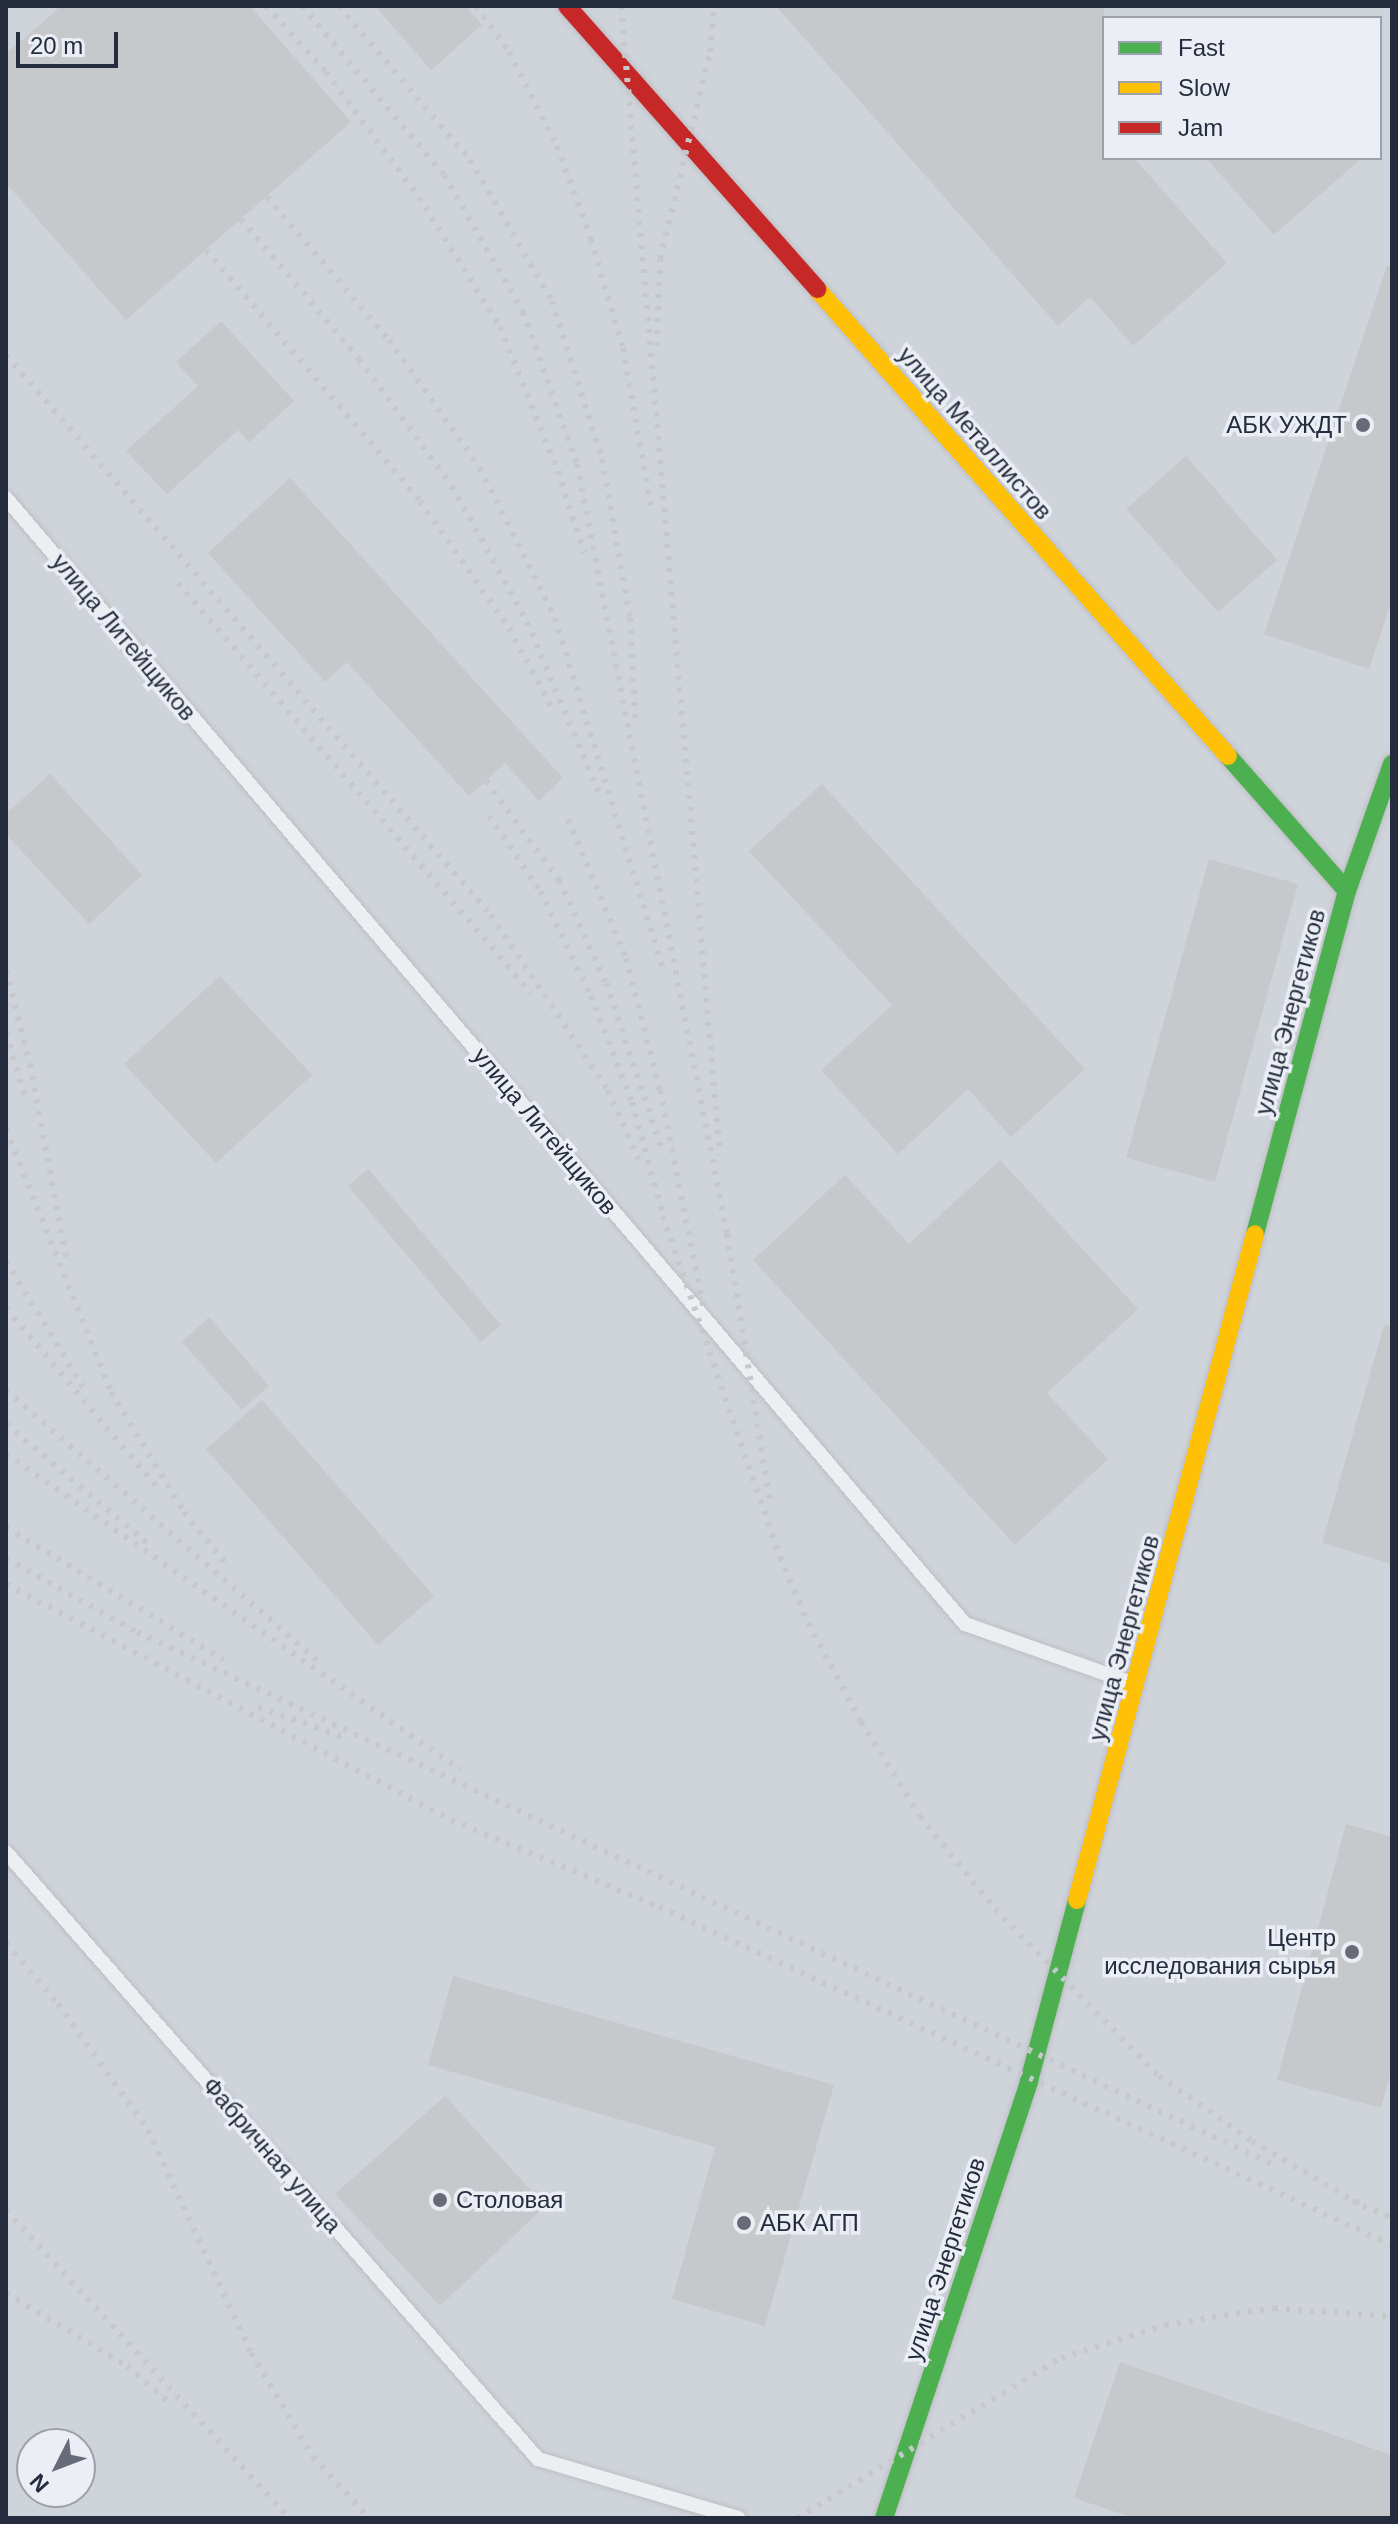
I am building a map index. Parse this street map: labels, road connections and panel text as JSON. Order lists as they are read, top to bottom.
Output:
{
  "streets": {
    "street": ["улица Металлистов", "улица Энергетиков"],
    "lane": ["улица Литейщиков", "Фабричная улица"]
  },
  "crossings": [
    ["улица Металлистов", "улица Энергетиков"],
    ["улица Литейщиков", "улица Энергетиков"]
  ],
  "places": [
    "АБК УЖДТ",
    "Центр исследования сырья",
    "Столовая",
    "АБК АГП"
  ],
  "legend": ["Fast", "Slow", "Jam"],
  "scale_bar": "20 m",
  "north": "bottom left"
}
